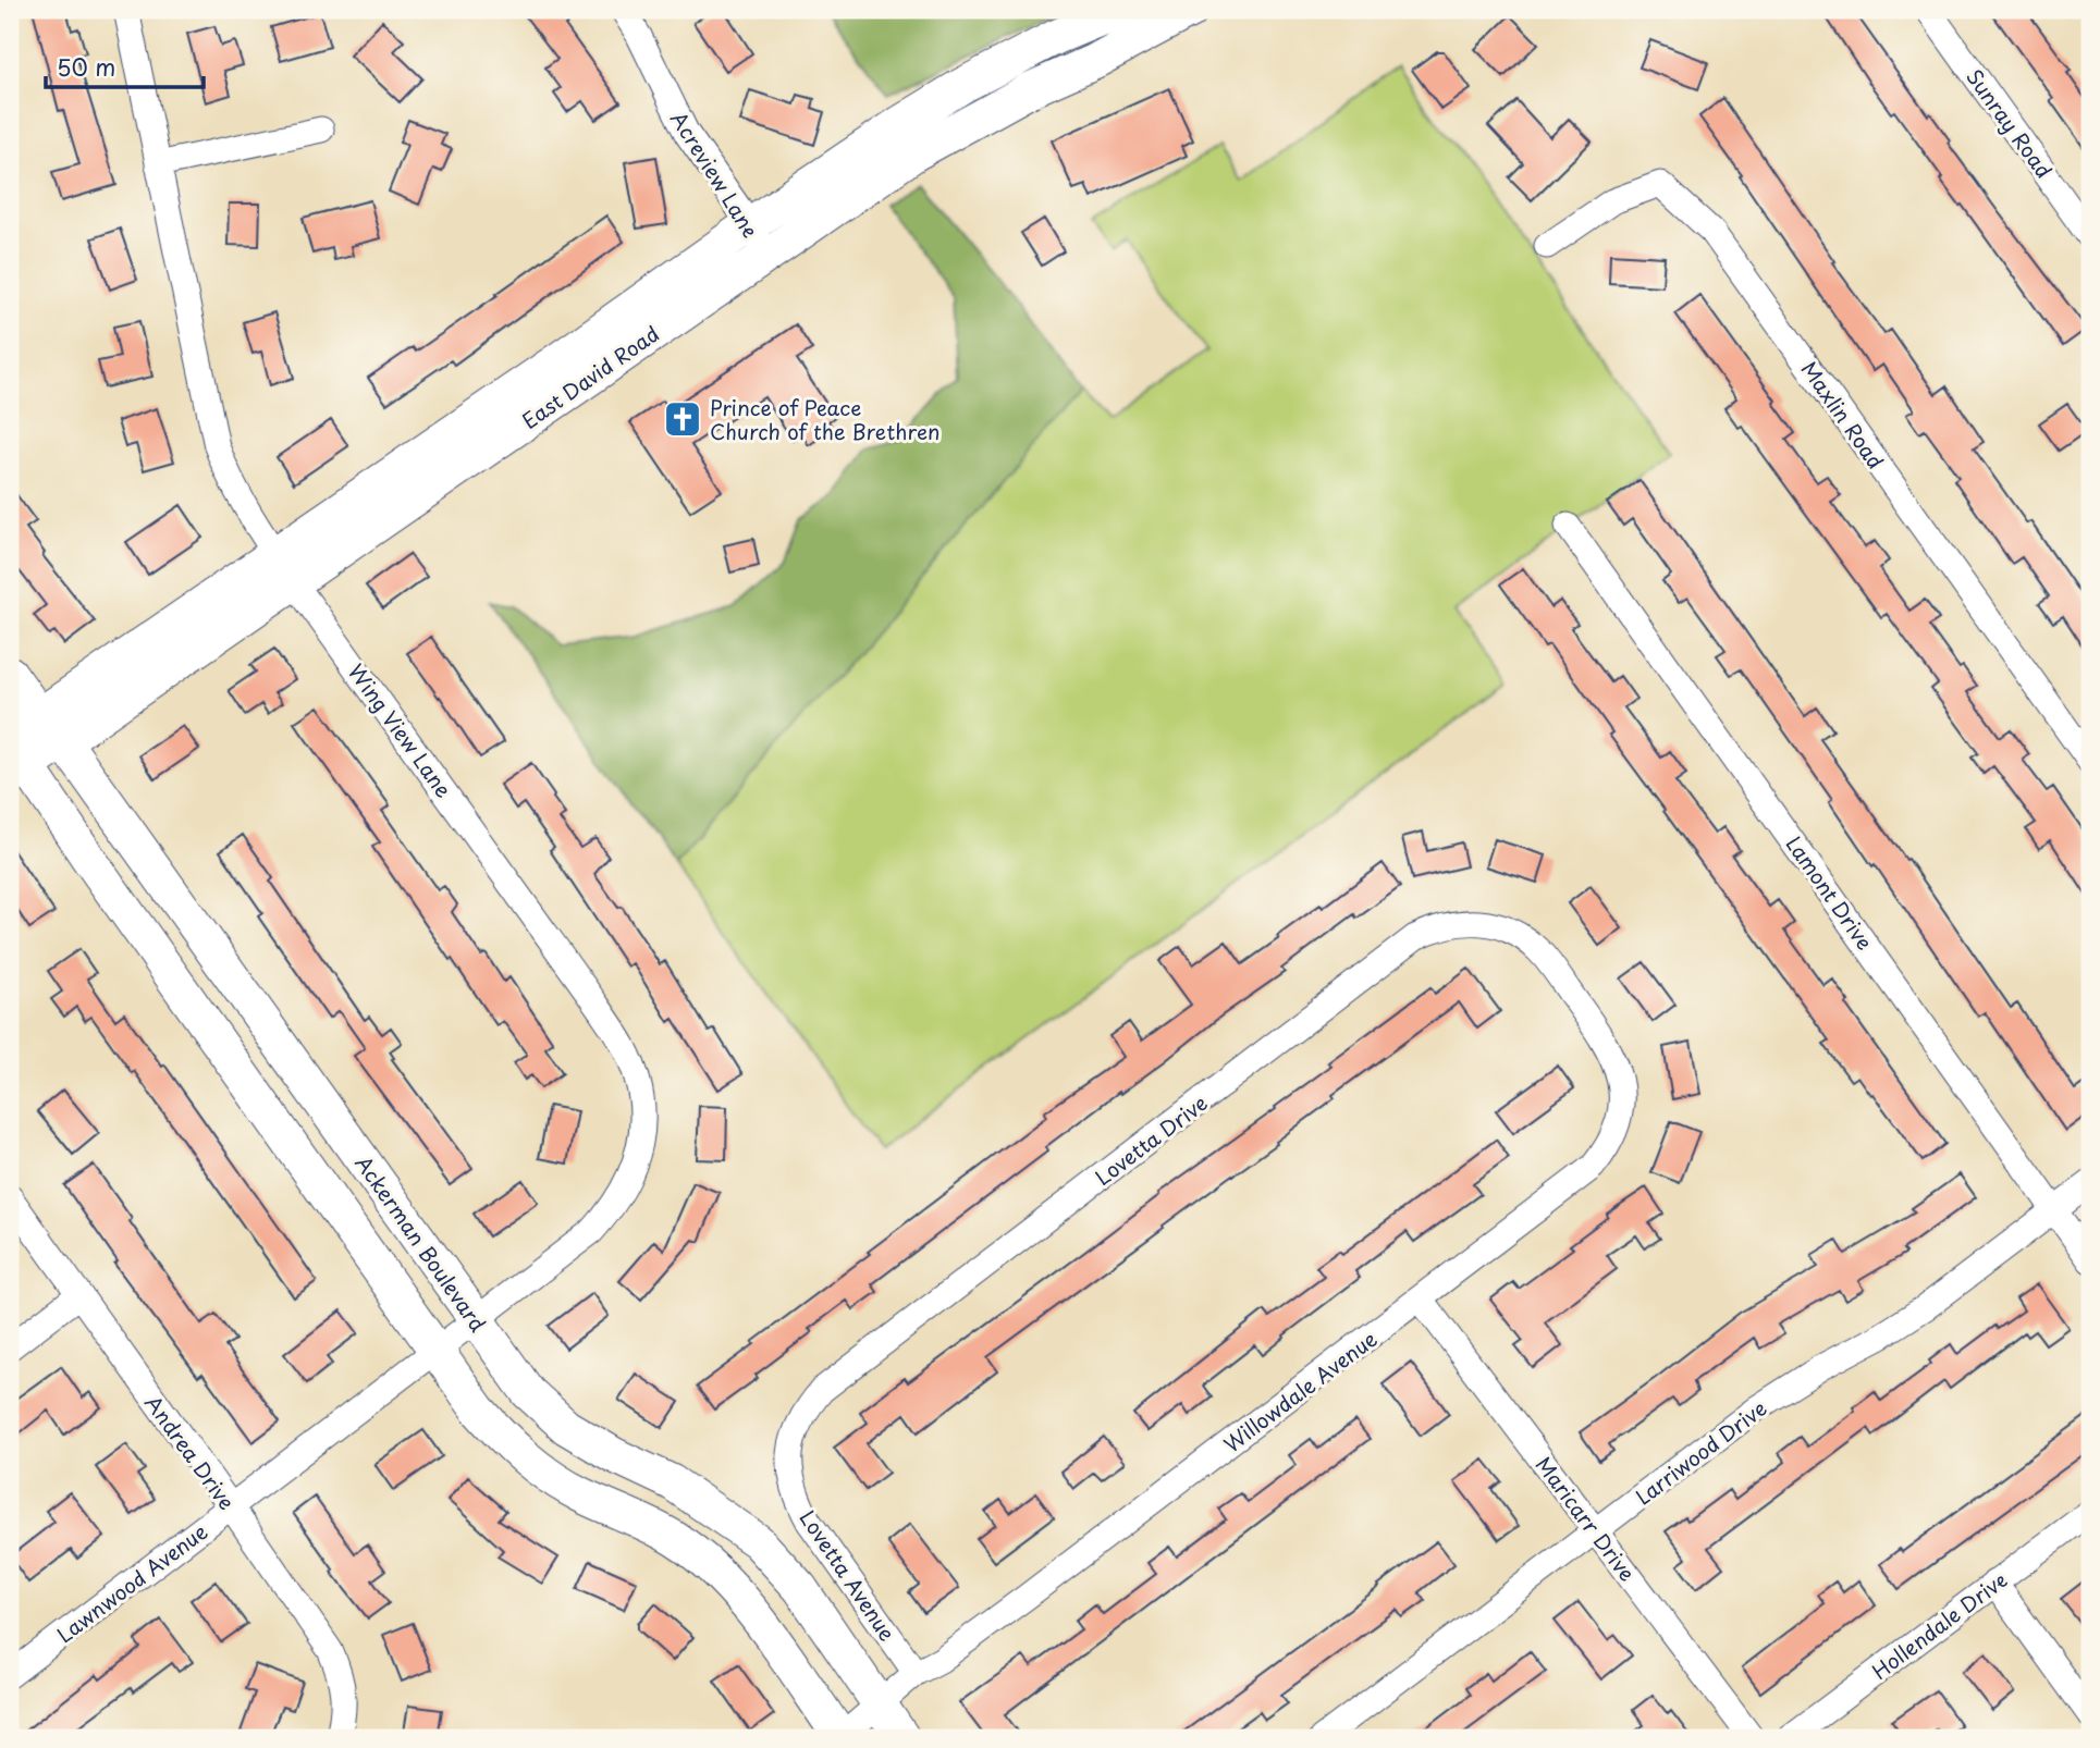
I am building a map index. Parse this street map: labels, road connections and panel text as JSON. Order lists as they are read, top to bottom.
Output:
{
  "streets": {
    "street": [
      "Sunray Road",
      "Acreview Lane",
      "East David Road",
      "Maxlin Road",
      "Wing View Lane",
      "Lamont Drive",
      "Lovetta Drive",
      "Ackerman Boulevard",
      "Willowdale Avenue",
      "Andrea Drive",
      "Larriwood Drive",
      "Maricarr Drive",
      "Lovetta Avenue",
      "Lawnwood Avenue",
      "Hollendale Drive"
    ]
  },
  "crossings": [
    ["Acreview Lane", "East David Road"],
    ["East David Road", "Wing View Lane"],
    ["East David Road", "Ackerman Boulevard"],
    ["Wing View Lane", "Ackerman Boulevard"],
    ["Wing View Lane", "Lawnwood Avenue"],
    ["Lamont Drive", "Larriwood Drive"],
    ["Lovetta Drive", "Willowdale Avenue"],
    ["Lovetta Drive", "Lovetta Avenue"],
    ["Ackerman Boulevard", "Willowdale Avenue"],
    ["Willowdale Avenue", "Maricarr Drive"],
    ["Willowdale Avenue", "Lovetta Avenue"],
    ["Andrea Drive", "Lawnwood Avenue"],
    ["Larriwood Drive", "Maricarr Drive"]
  ],
  "places": {
    "church": ["Prince of Peace Church of the Brethren"]
  },
  "scale_bar": "50 m"
}
